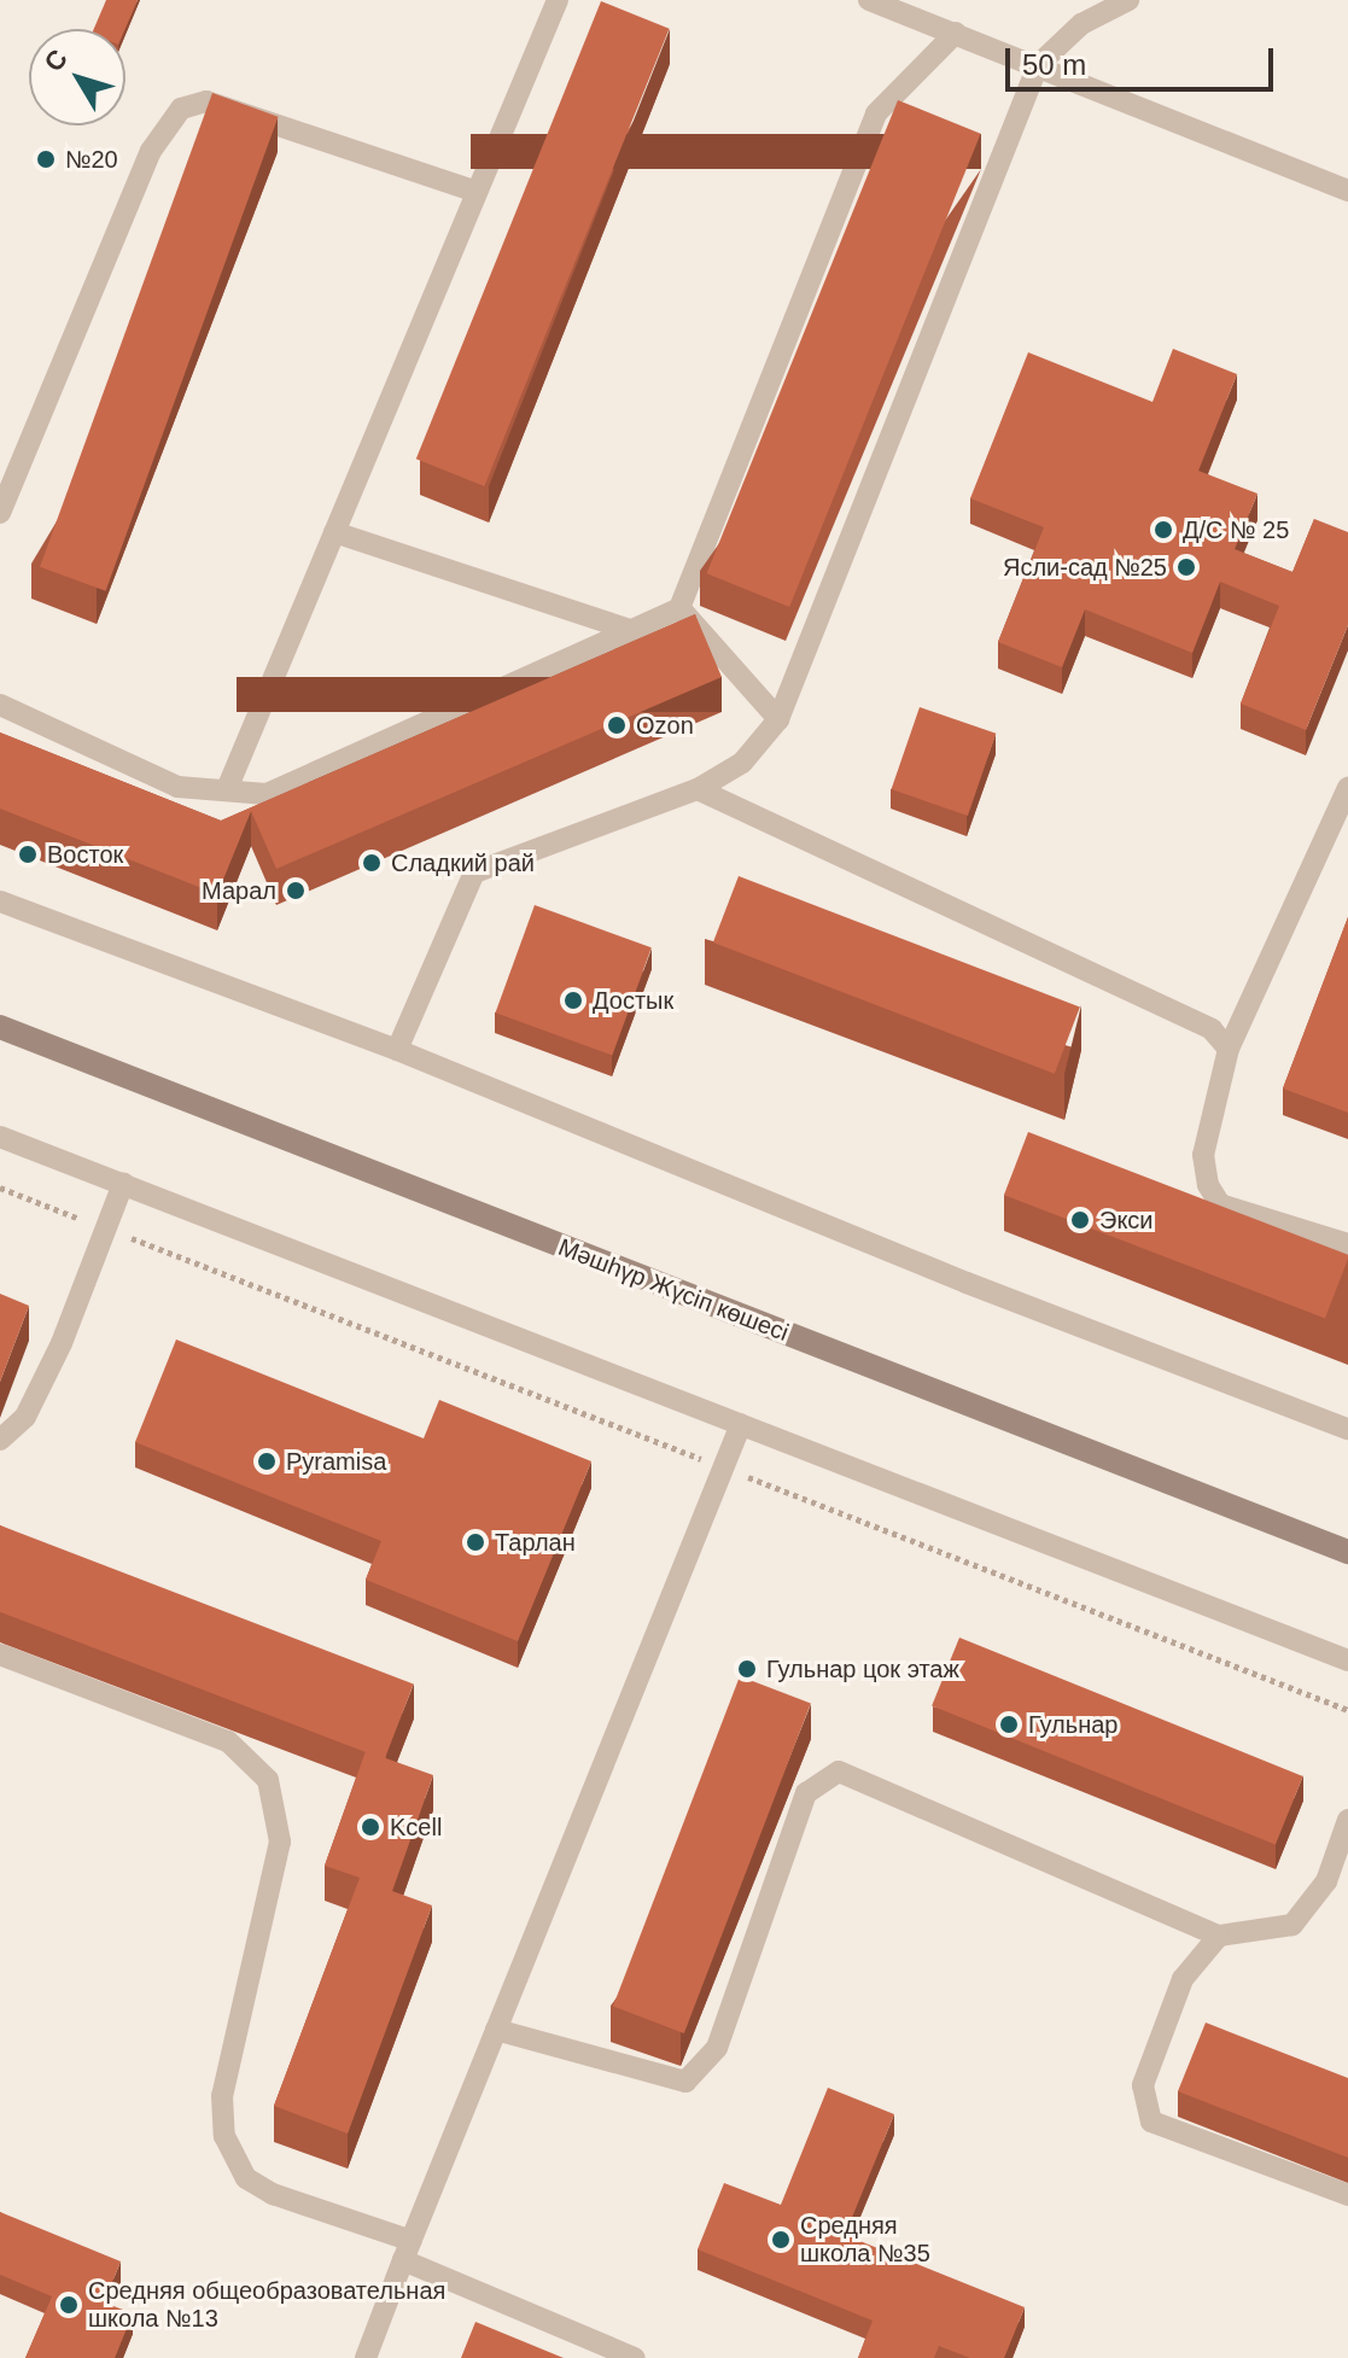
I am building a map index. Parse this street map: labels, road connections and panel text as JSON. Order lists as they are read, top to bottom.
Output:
{
  "streets": {
    "main road": ["Мәшһүр Жүсіп көшесі"]
  },
  "places": [
    "№20",
    "Д/С № 25",
    "Ясли-сад №25",
    "Ozon",
    "Восток",
    "Сладкий рай",
    "Марал",
    "Достык",
    "Экси",
    "Pyramisa",
    "Тарлан",
    "Гульнар цок этаж",
    "Гульнар",
    "Kcell",
    "Средняя школа №35",
    "Средняя общеобразовательная школа №13"
  ],
  "scale_bar": "50 m",
  "north": "top left"
}
